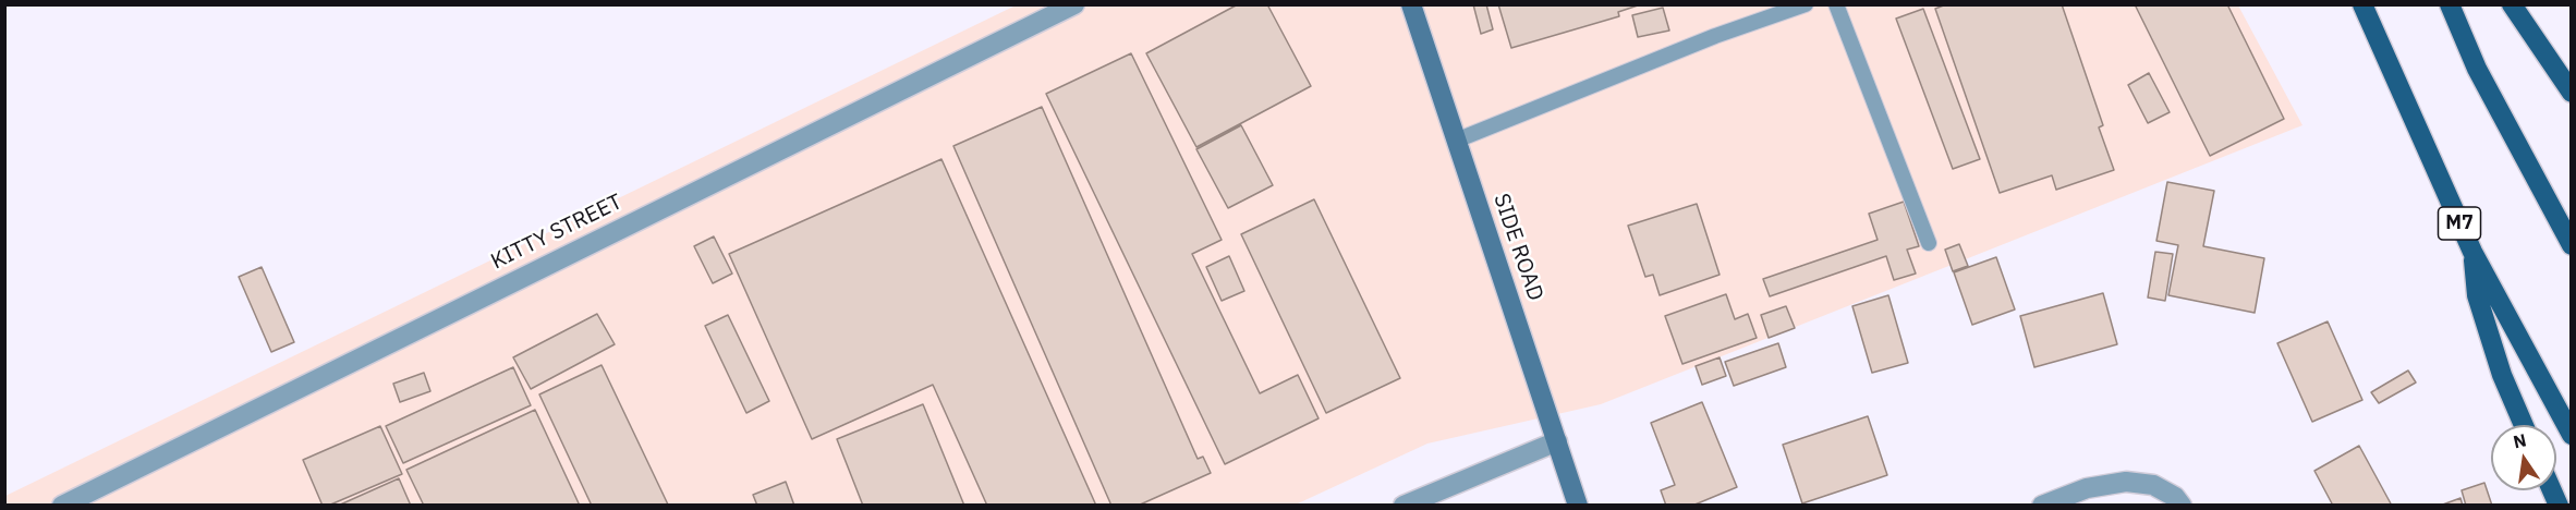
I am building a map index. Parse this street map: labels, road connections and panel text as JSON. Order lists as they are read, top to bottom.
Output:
{
  "streets": {
    "main road": ["M7"],
    "street": ["KITTY STREET", "SIDE ROAD"]
  },
  "north": "top"
}
